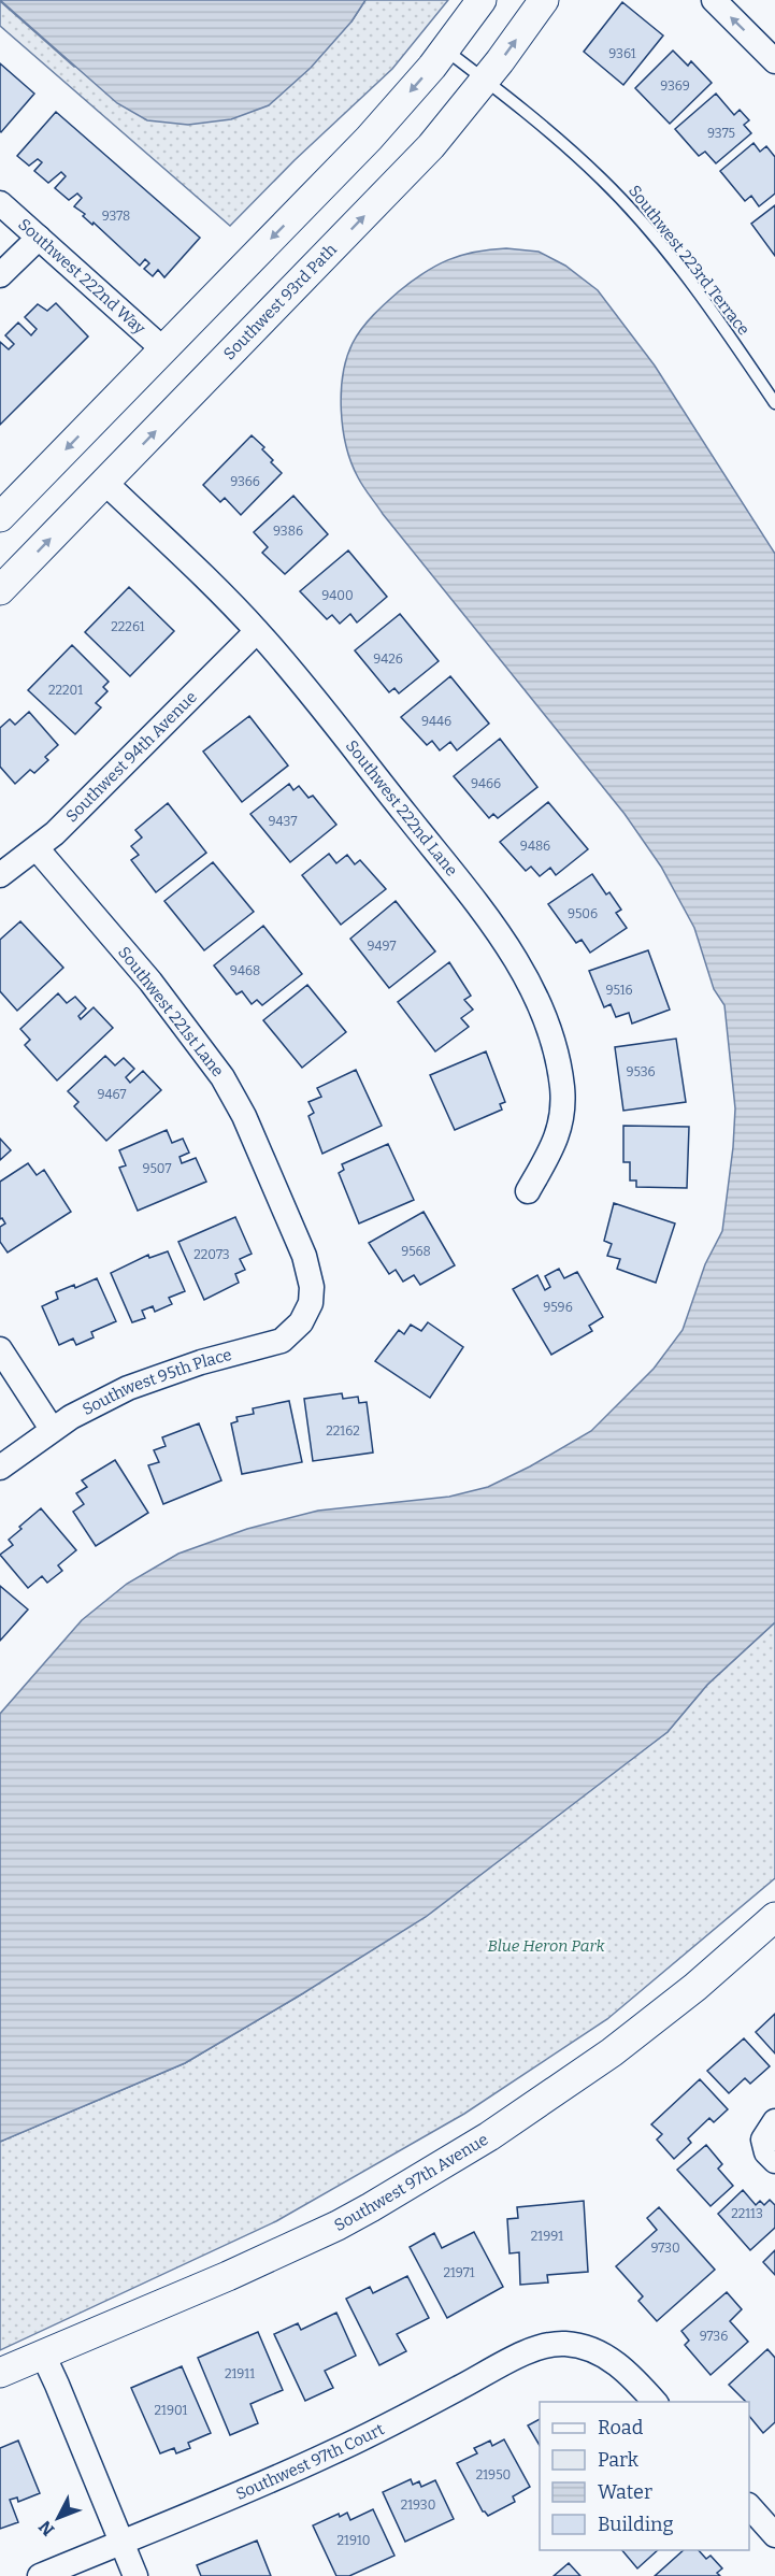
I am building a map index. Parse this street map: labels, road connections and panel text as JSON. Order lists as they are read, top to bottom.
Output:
{
  "streets": {
    "street": [
      "Southwest 222nd Way",
      "Southwest 93rd Path",
      "Southwest 94th Avenue",
      "Southwest 222nd Lane",
      "Southwest 221st Lane",
      "Southwest 95th Place",
      "Southwest 97th Avenue",
      "Southwest 97th Court"
    ],
    "lane": ["Southwest 223rd Terrace"]
  },
  "crossings": [
    ["Southwest 223rd Terrace", "Southwest 93rd Path"],
    ["Southwest 93rd Path", "Southwest 222nd Lane"],
    ["Southwest 94th Avenue", "Southwest 222nd Lane"],
    ["Southwest 94th Avenue", "Southwest 221st Lane"],
    ["Southwest 221st Lane", "Southwest 95th Place"]
  ],
  "parks": ["Blue Heron Park"],
  "house_numbers": [
    "9361",
    "9369",
    "9375",
    "9378",
    "9366",
    "9386",
    "9400",
    "22261",
    "9426",
    "22201",
    "9446",
    "9466",
    "9437",
    "9486",
    "9506",
    "9497",
    "9468",
    "9516",
    "9536",
    "9467",
    "9507",
    "9568",
    "22073",
    "9596",
    "22162",
    "22113",
    "21991",
    "9730",
    "21971",
    "9736",
    "21911",
    "21901",
    "21950",
    "21930",
    "21910"
  ],
  "legend": [
    "Road",
    "Park",
    "Water",
    "Building"
  ],
  "north": "bottom left"
}
